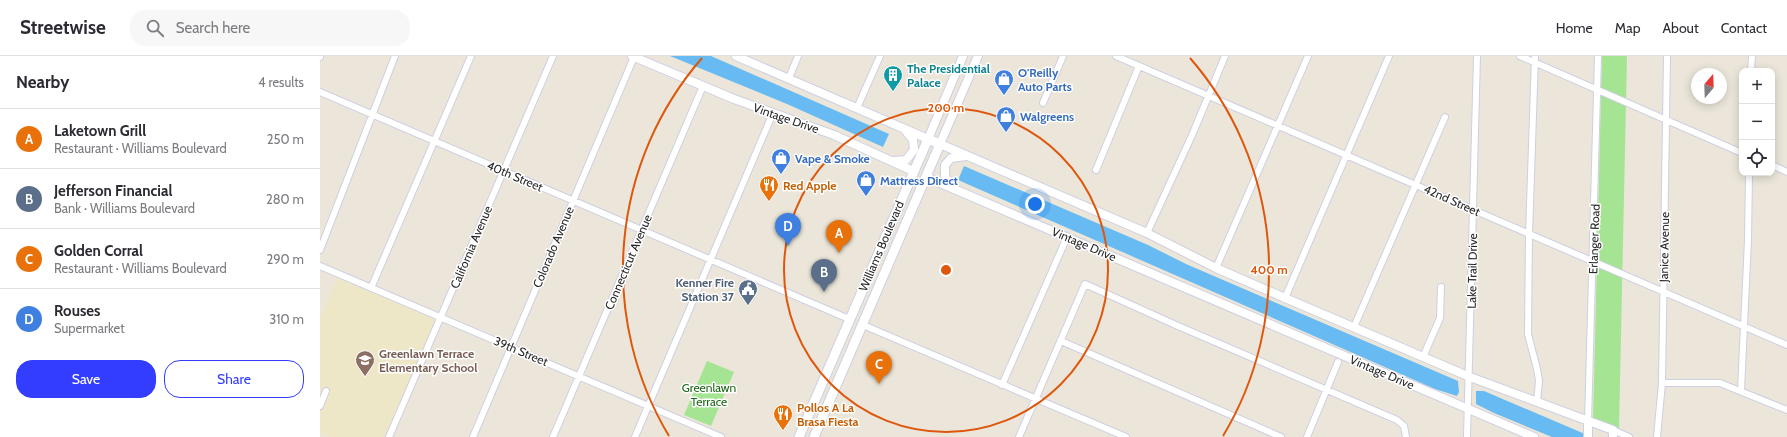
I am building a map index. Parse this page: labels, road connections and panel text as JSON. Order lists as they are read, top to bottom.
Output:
{
  "streets": {
    "main road": ["Vintage Drive", "Williams Boulevard"],
    "street": [
      "40th Street",
      "42nd Street",
      "Erlanger Road",
      "California Avenue",
      "Colorado Avenue",
      "Janice Avenue",
      "Connecticut Avenue",
      "Lake Trail Drive",
      "39th Street"
    ]
  },
  "crossings": [
    ["Vintage Drive", "Williams Boulevard"],
    ["Vintage Drive", "Colorado Avenue"],
    ["Vintage Drive", "Connecticut Avenue"],
    ["Vintage Drive", "Lake Trail Drive"],
    ["40th Street", "Williams Boulevard"],
    ["40th Street", "California Avenue"],
    ["40th Street", "Colorado Avenue"],
    ["40th Street", "Connecticut Avenue"],
    ["42nd Street", "Erlanger Road"],
    ["42nd Street", "Janice Avenue"],
    ["42nd Street", "Lake Trail Drive"],
    ["California Avenue", "39th Street"],
    ["Colorado Avenue", "39th Street"],
    ["Connecticut Avenue", "39th Street"]
  ],
  "parks": ["Greenlawn Terrace"],
  "places": {
    "building": ["The Presidential Palace"],
    "shop": [
      "O'Reilly Auto Parts",
      "Walgreens",
      "Vape & Smoke",
      "Mattress Direct"
    ],
    "restaurant": ["Red Apple", "Pollos A La Brasa Fiesta"],
    "public building": ["Kenner Fire Station 37"],
    "school or university": ["Greenlawn Terrace Elementary School"]
  },
  "north": "top",
  "page": {
    "header": "Streetwise",
    "search": "Search here",
    "nav": [
      "Home",
      "Map",
      "About",
      "Contact"
    ],
    "heading": ["Nearby", "4 results"],
    "map_buttons": ["+", "−"],
    "list": [
      {
        "mark": "A",
        "name": "Laketown Grill",
        "note": "Restaurant · Williams Boulevard",
        "value": "250 m"
      },
      {
        "mark": "B",
        "name": "Jefferson Financial",
        "note": "Bank · Williams Boulevard",
        "value": "280 m"
      },
      {
        "mark": "C",
        "name": "Golden Corral",
        "note": "Restaurant · Williams Boulevard",
        "value": "290 m"
      },
      {
        "mark": "D",
        "name": "Rouses",
        "note": "Supermarket",
        "value": "310 m"
      }
    ],
    "pins": [
      "D",
      "A",
      "B",
      "C"
    ],
    "buttons": ["Save", "Share"]
  },
  "rings": ["200 m", "400 m"]
}
